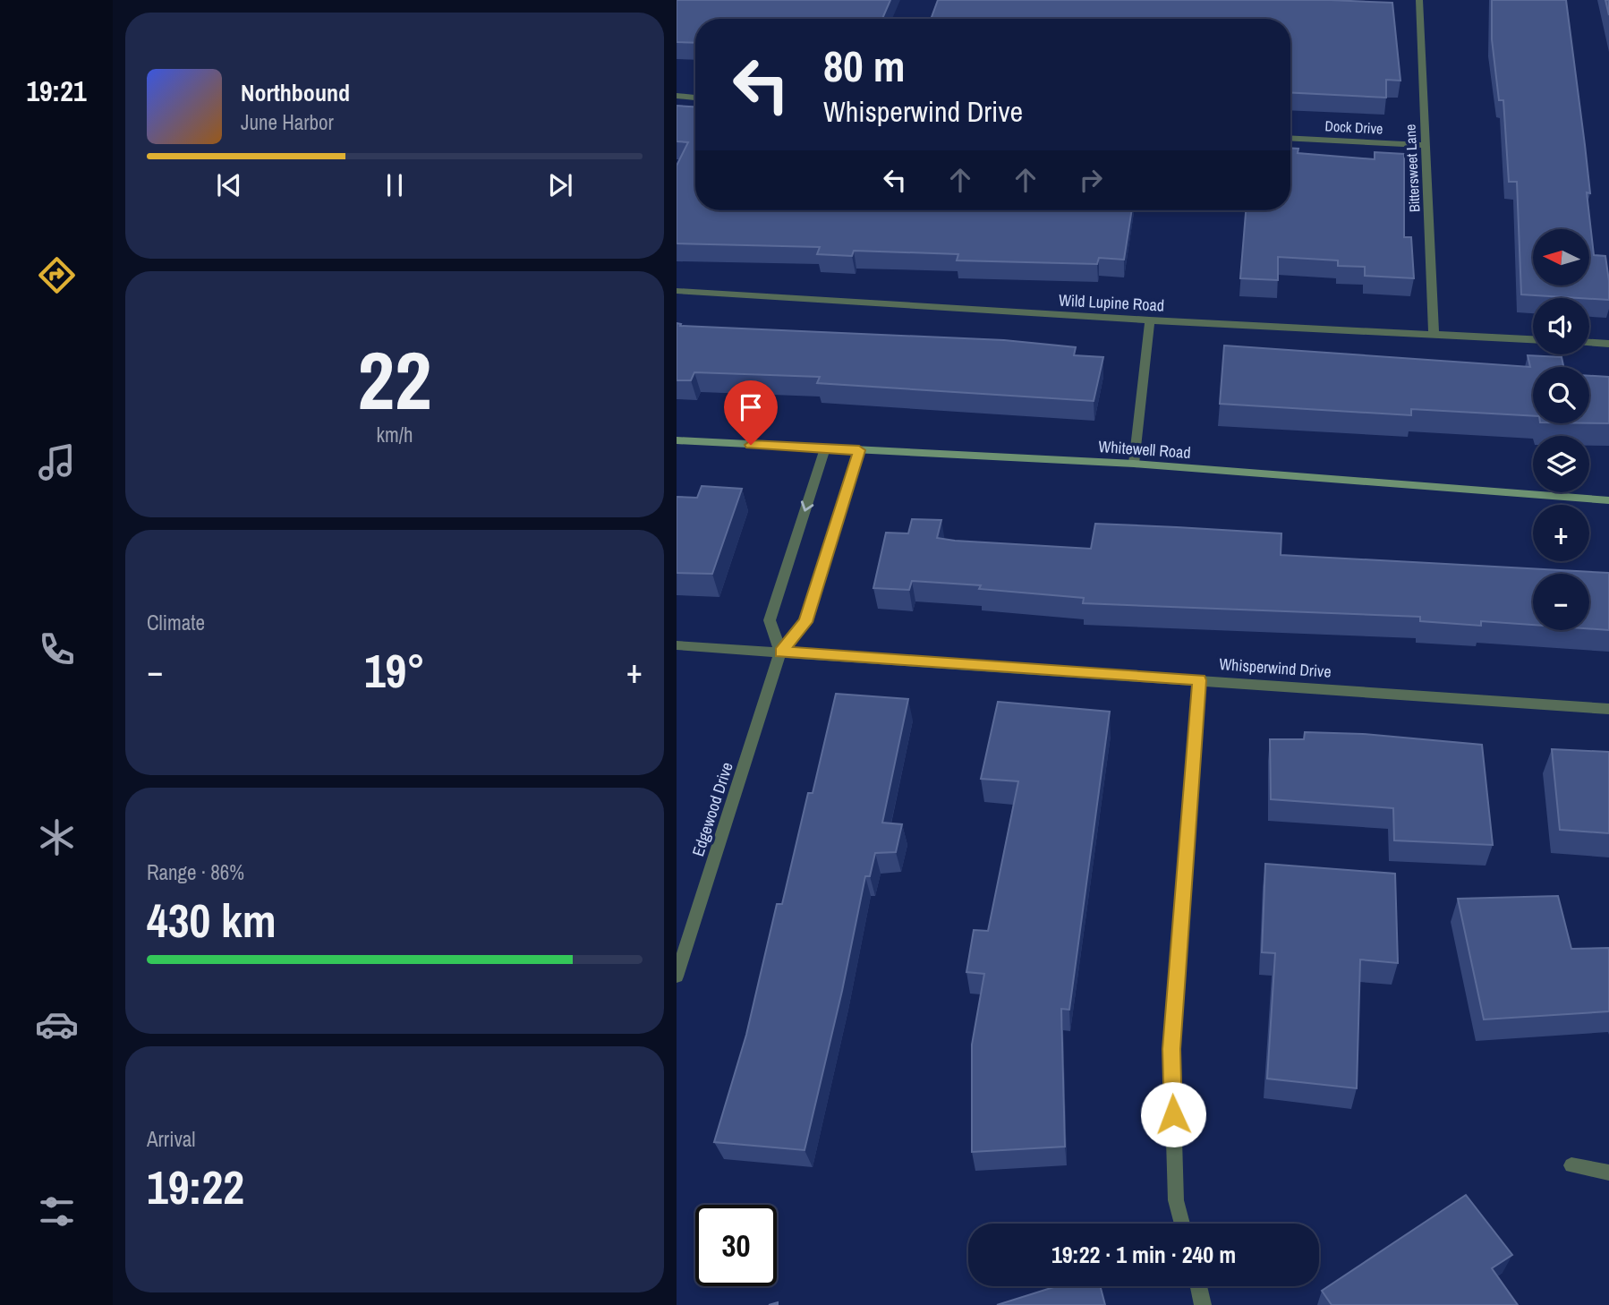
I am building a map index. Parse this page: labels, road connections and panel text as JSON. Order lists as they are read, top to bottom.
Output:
{
  "streets": {
    "street": [
      "Dock Drive",
      "Bittersweet Lane",
      "Wild Lupine Road",
      "Whitewell Road",
      "Whisperwind Drive",
      "Edgewood Drive"
    ]
  },
  "crossings": [
    ["Dock Drive", "Bittersweet Lane"],
    ["Bittersweet Lane", "Wild Lupine Road"],
    ["Whitewell Road", "Edgewood Drive"],
    ["Whisperwind Drive", "Edgewood Drive"]
  ],
  "north": "left",
  "page": {
    "tabs": "19:21",
    "turn": ["80 m", "Whisperwind Drive"],
    "song": ["Northbound", "June Harbor"],
    "map_buttons": ["+", "−"],
    "tile": [
      ["22", "km/h"],
      "Climate",
      ["Range · 86%", "430 km"],
      ["Arrival", "19:22"]
    ],
    "heat": ["−", "19°", "+"],
    "limit": "30",
    "trip": "19:22 · 1 min · 240 m"
  }
}
